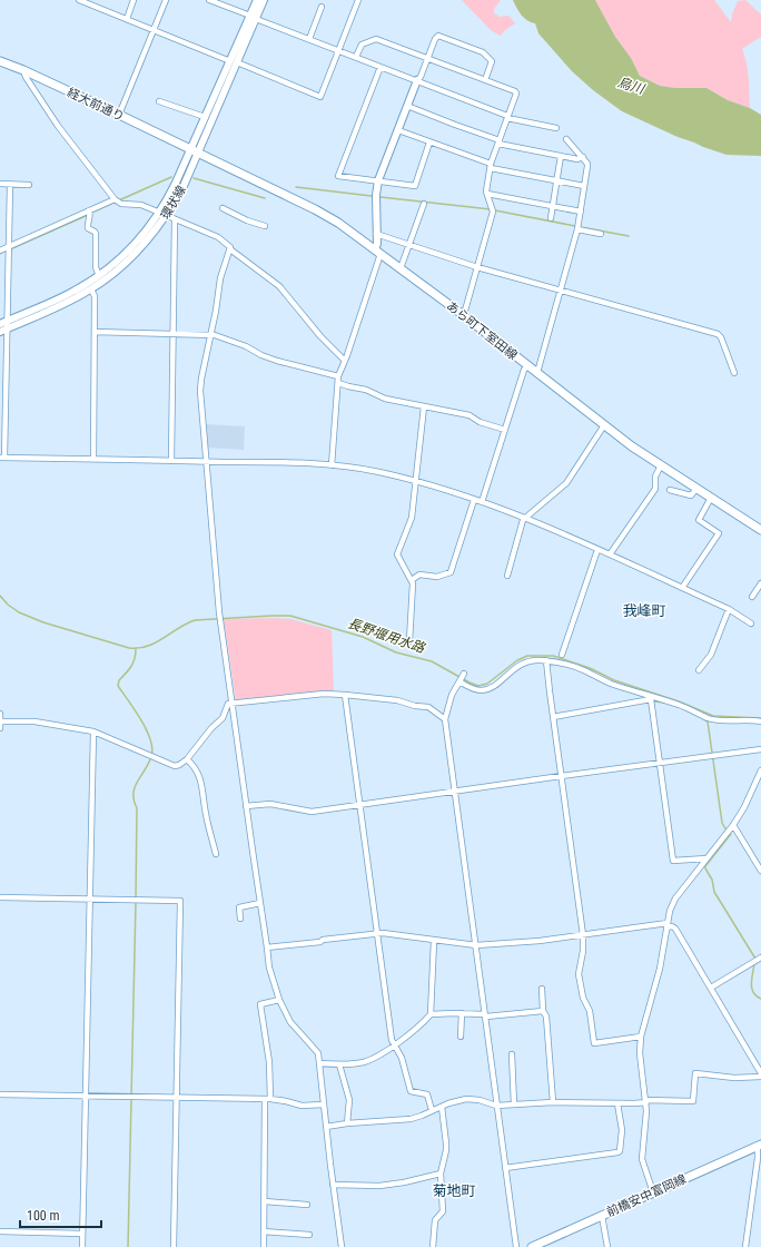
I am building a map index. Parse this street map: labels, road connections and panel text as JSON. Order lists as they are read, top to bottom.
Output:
{
  "streets": {
    "main road": ["経大前通り", "あら町下室田線", "前橋安中富岡線"],
    "street": ["環状線"]
  },
  "crossings": [
    ["経大前通り", "環状線"],
    ["経大前通り", "あら町下室田線"],
    ["環状線", "あら町下室田線"]
  ],
  "districts": ["我峰町", "菊地町"],
  "water": ["烏川", "長野堰用水路"],
  "scale_bar": "100 m"
}
